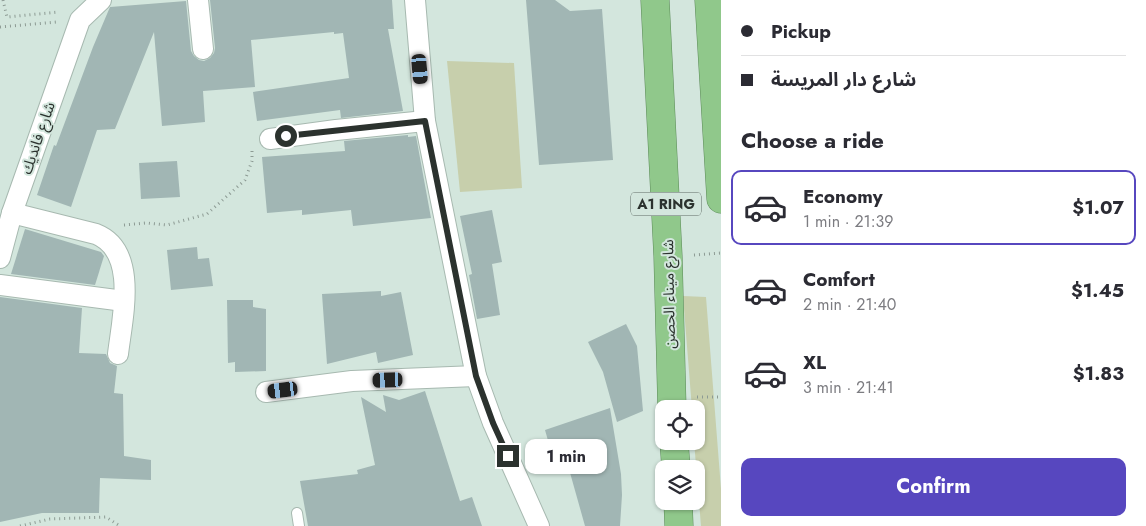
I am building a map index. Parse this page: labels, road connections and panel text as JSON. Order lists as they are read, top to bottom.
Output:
{
  "streets": {
    "highway": ["A1 RING", "شارع ميناء الحصن"],
    "street": ["شارع فانديك"]
  },
  "page": {
    "banner": ["Pickup", "شارع دار المريسة"],
    "heading": "Choose a ride",
    "list": [
      {
        "name": "Economy",
        "note": "1 min · 21:39",
        "value": "$1.07"
      },
      {
        "name": "Comfort",
        "note": "2 min · 21:40",
        "value": "$1.45"
      },
      {
        "name": "XL",
        "note": "3 min · 21:41",
        "value": "$1.83"
      }
    ],
    "bubble": "1 min",
    "buttons": "Confirm"
  }
}
